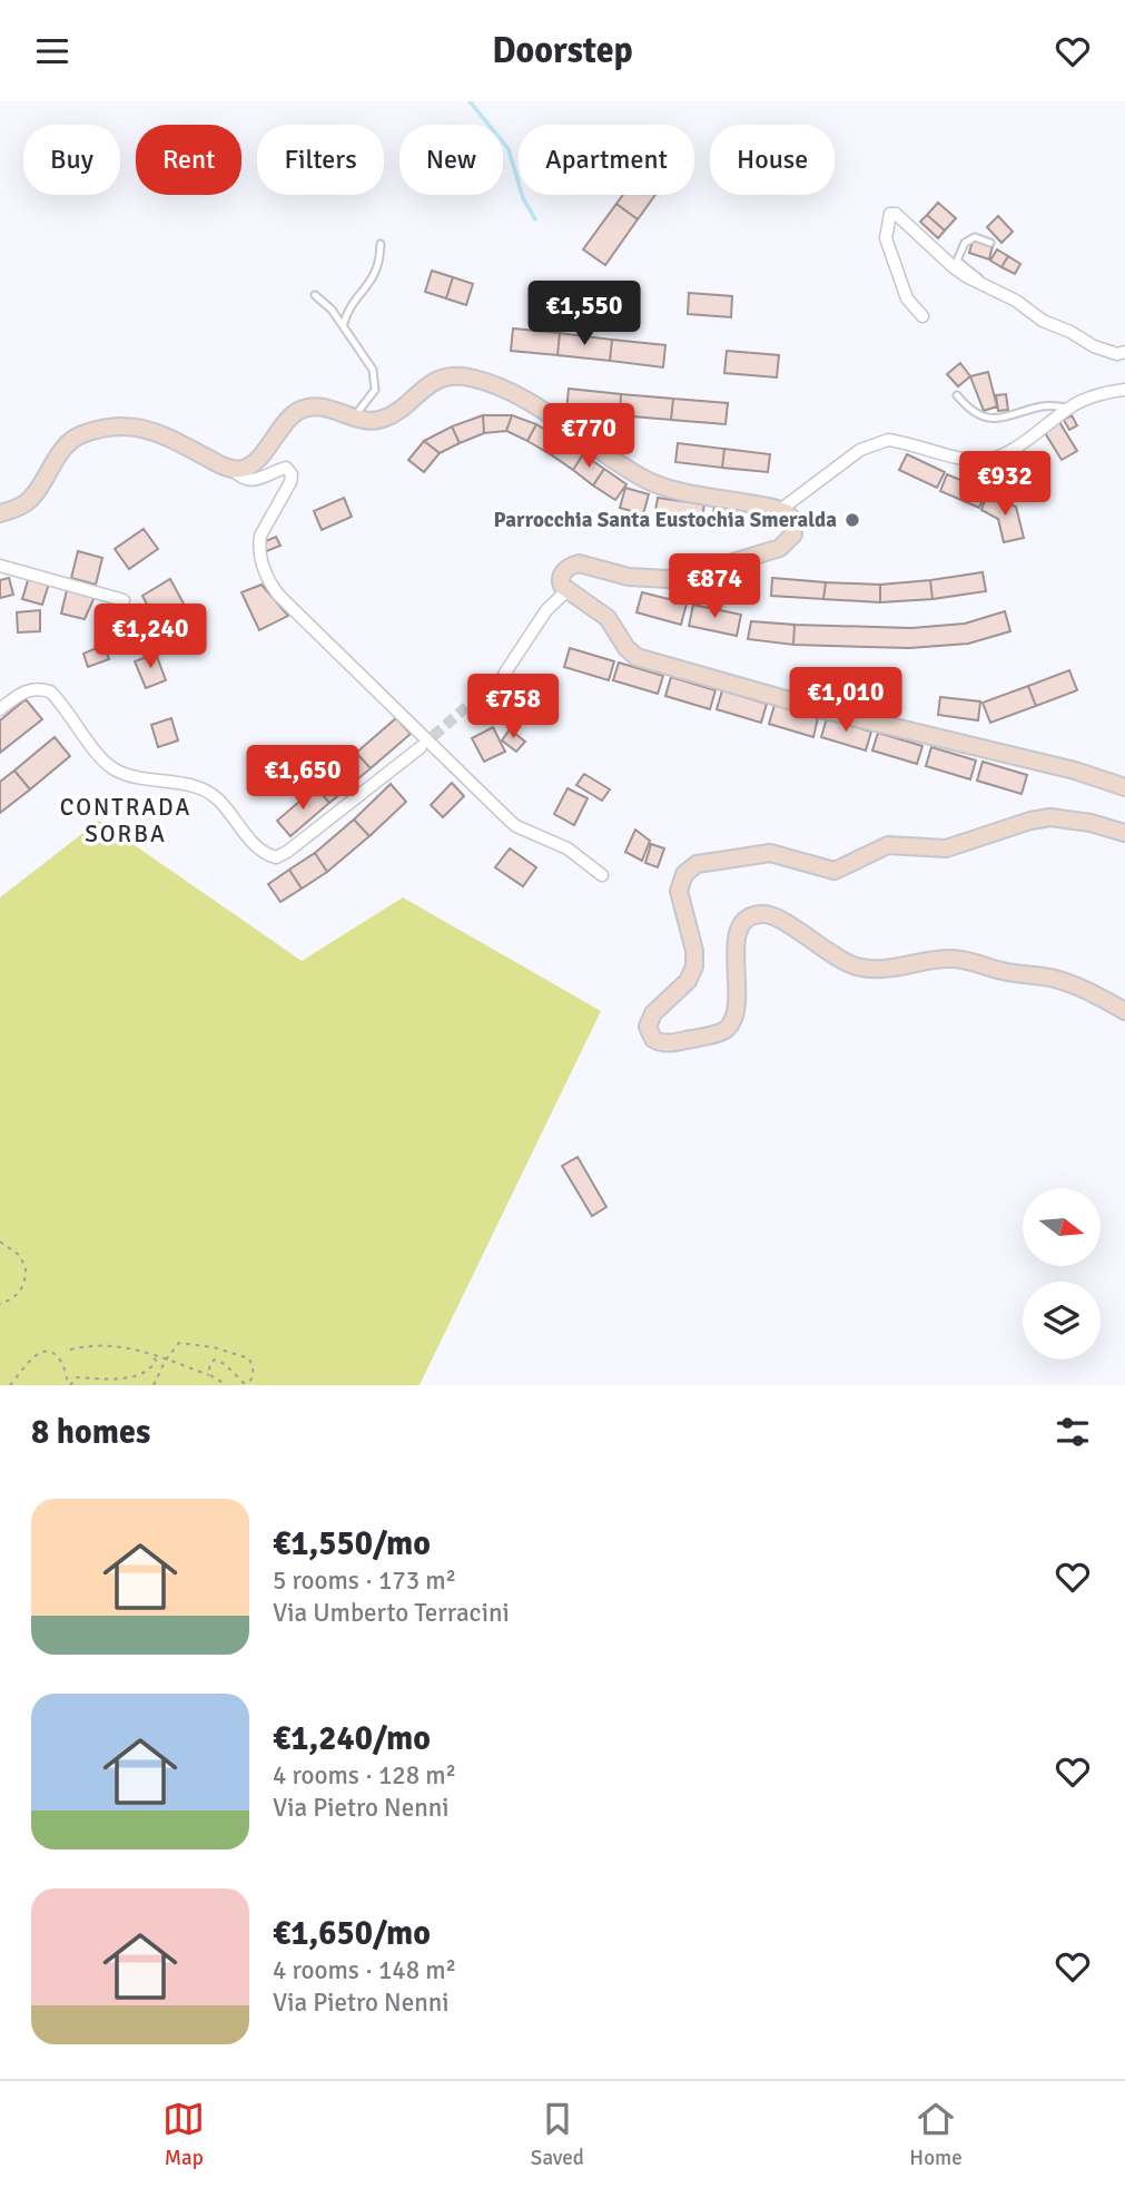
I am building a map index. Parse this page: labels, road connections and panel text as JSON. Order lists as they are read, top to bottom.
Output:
{
  "districts": ["CONTRADA SORBA"],
  "places": ["Parrocchia Santa Eustochia Smeralda"],
  "north": "right",
  "page": {
    "header": "Doorstep",
    "chip": [
      "Buy",
      "Rent",
      "Filters",
      "New",
      "Apartment",
      "House"
    ],
    "price": [
      "€1,550",
      "€770",
      "€932",
      "€874",
      "€1,240",
      "€1,010",
      "€758",
      "€1,650"
    ],
    "heading": "8 homes",
    "list": [
      {
        "name": "€1,550/mo",
        "note": "5 rooms · 173 m² · Via Umberto Terracini"
      },
      {
        "name": "€1,240/mo",
        "note": "4 rooms · 128 m² · Via Pietro Nenni"
      },
      {
        "name": "€1,650/mo",
        "note": "4 rooms · 148 m² · Via Pietro Nenni"
      }
    ],
    "tabs": ["Map", "Saved", "Home"]
  }
}
